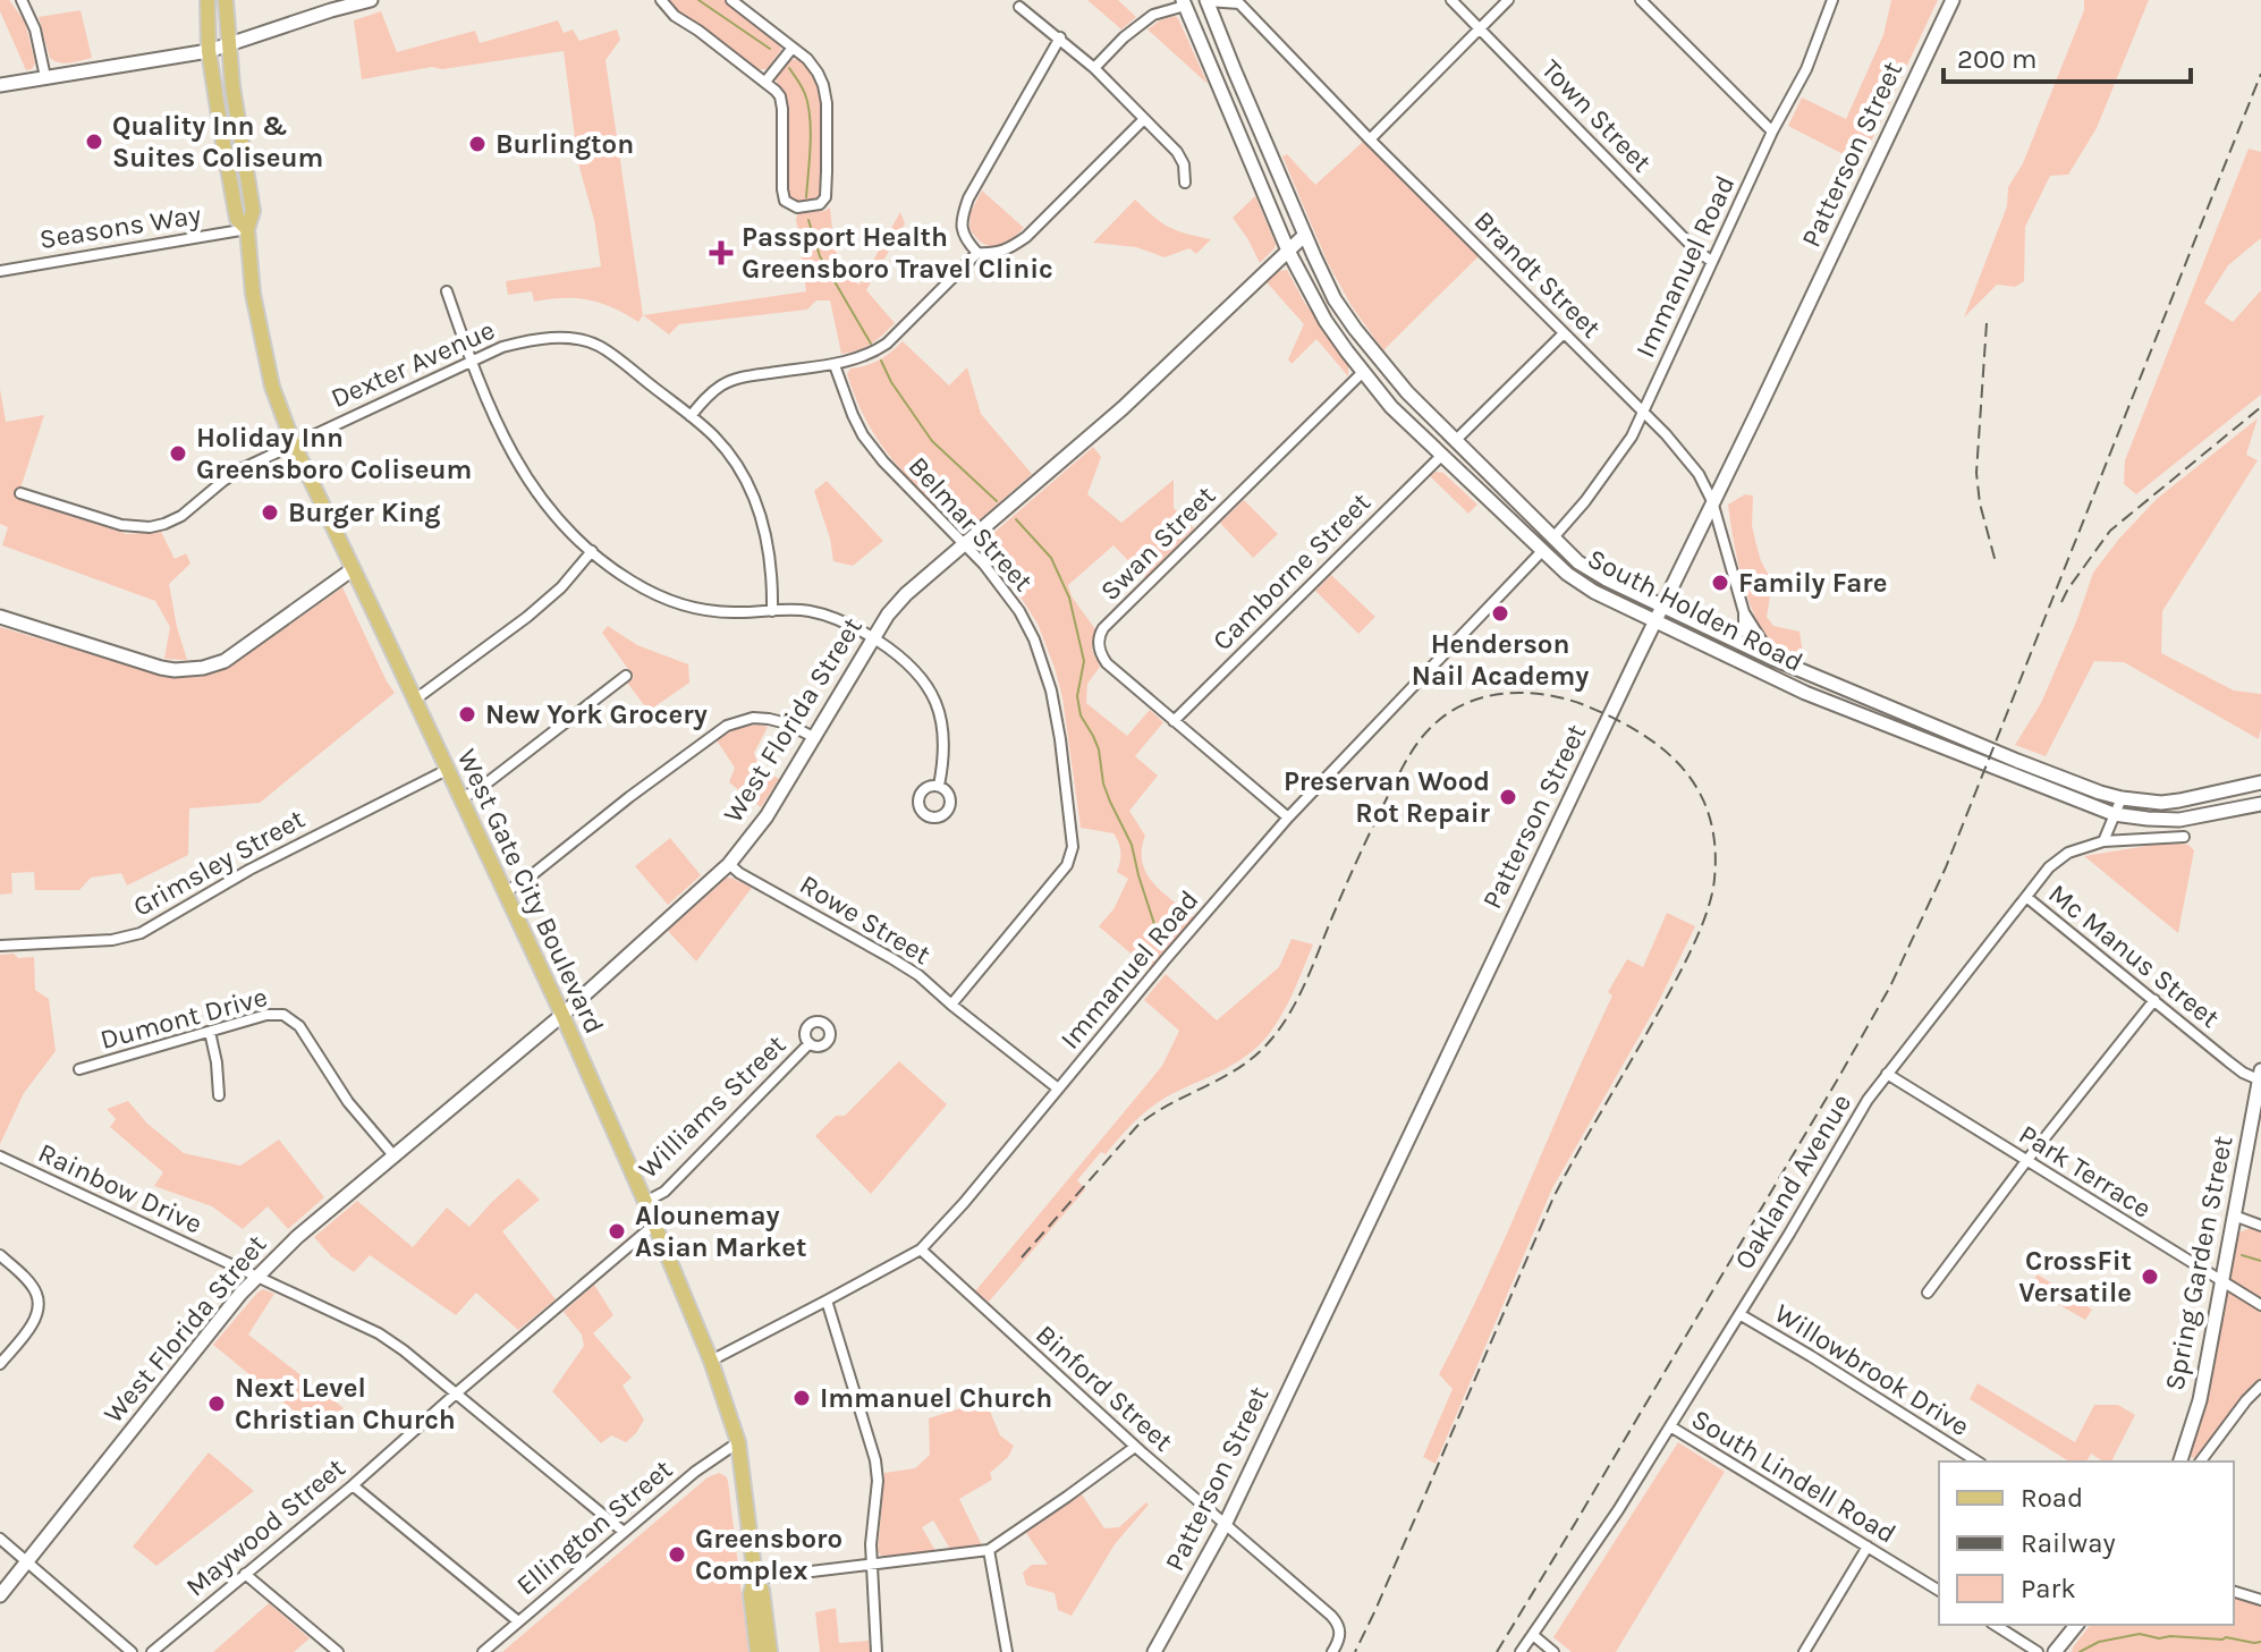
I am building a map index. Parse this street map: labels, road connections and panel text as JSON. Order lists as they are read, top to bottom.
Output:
{
  "streets": {
    "main road": [
      "Patterson Street",
      "South Holden Road",
      "West Florida Street",
      "West Gate City Boulevard",
      "Spring Garden Street"
    ],
    "street": [
      "Town Street",
      "Seasons Way",
      "Immanuel Road",
      "Brandt Street",
      "Dexter Avenue",
      "Belmar Street",
      "Swan Street",
      "Camborne Street",
      "Grimsley Street",
      "Rowe Street",
      "Mc Manus Street",
      "Dumont Drive",
      "Williams Street",
      "Park Terrace",
      "Oakland Avenue",
      "Rainbow Drive",
      "Willowbrook Drive",
      "Binford Street",
      "South Lindell Road",
      "Maywood Street",
      "Ellington Street"
    ]
  },
  "crossings": [
    ["Town Street", "Immanuel Road"],
    ["Patterson Street", "Brandt Street"],
    ["Patterson Street", "South Holden Road"],
    ["Patterson Street", "Binford Street"],
    ["Seasons Way", "West Gate City Boulevard"],
    ["Immanuel Road", "Brandt Street"],
    ["Immanuel Road", "Swan Street"],
    ["Immanuel Road", "South Holden Road"],
    ["Immanuel Road", "West Gate City Boulevard"],
    ["Immanuel Road", "Rowe Street"],
    ["Immanuel Road", "Binford Street"],
    ["Brandt Street", "South Holden Road"],
    ["Dexter Avenue", "West Gate City Boulevard"],
    ["Belmar Street", "West Florida Street"],
    ["Belmar Street", "Rowe Street"],
    ["Swan Street", "Camborne Street"],
    ["Swan Street", "South Holden Road"],
    ["Camborne Street", "South Holden Road"],
    ["South Holden Road", "West Florida Street"],
    ["West Florida Street", "West Gate City Boulevard"],
    ["West Florida Street", "Rowe Street"],
    ["West Florida Street", "Dumont Drive"],
    ["West Florida Street", "Rainbow Drive"],
    ["Grimsley Street", "West Gate City Boulevard"],
    ["West Gate City Boulevard", "Williams Street"],
    ["West Gate City Boulevard", "Maywood Street"],
    ["West Gate City Boulevard", "Ellington Street"],
    ["Mc Manus Street", "Oakland Avenue"],
    ["Mc Manus Street", "Spring Garden Street"],
    ["Park Terrace", "Oakland Avenue"],
    ["Park Terrace", "Spring Garden Street"],
    ["Oakland Avenue", "Willowbrook Drive"],
    ["Oakland Avenue", "South Lindell Road"],
    ["Rainbow Drive", "Maywood Street"],
    ["Rainbow Drive", "Ellington Street"]
  ],
  "places": {
    "other": [
      "Quality Inn & Suites Coliseum",
      "Burlington",
      "Holiday Inn Greensboro Coliseum",
      "Burger King",
      "Family Fare",
      "Henderson Nail Academy",
      "New York Grocery",
      "Preservan Wood Rot Repair",
      "Alounemay Asian Market",
      "CrossFit Versatile",
      "Immanuel Church",
      "Next Level Christian Church",
      "Greensboro Complex"
    ],
    "health": ["Passport Health Greensboro Travel Clinic"]
  },
  "legend": ["Road", "Railway", "Park"],
  "scale_bar": "200 m"
}
